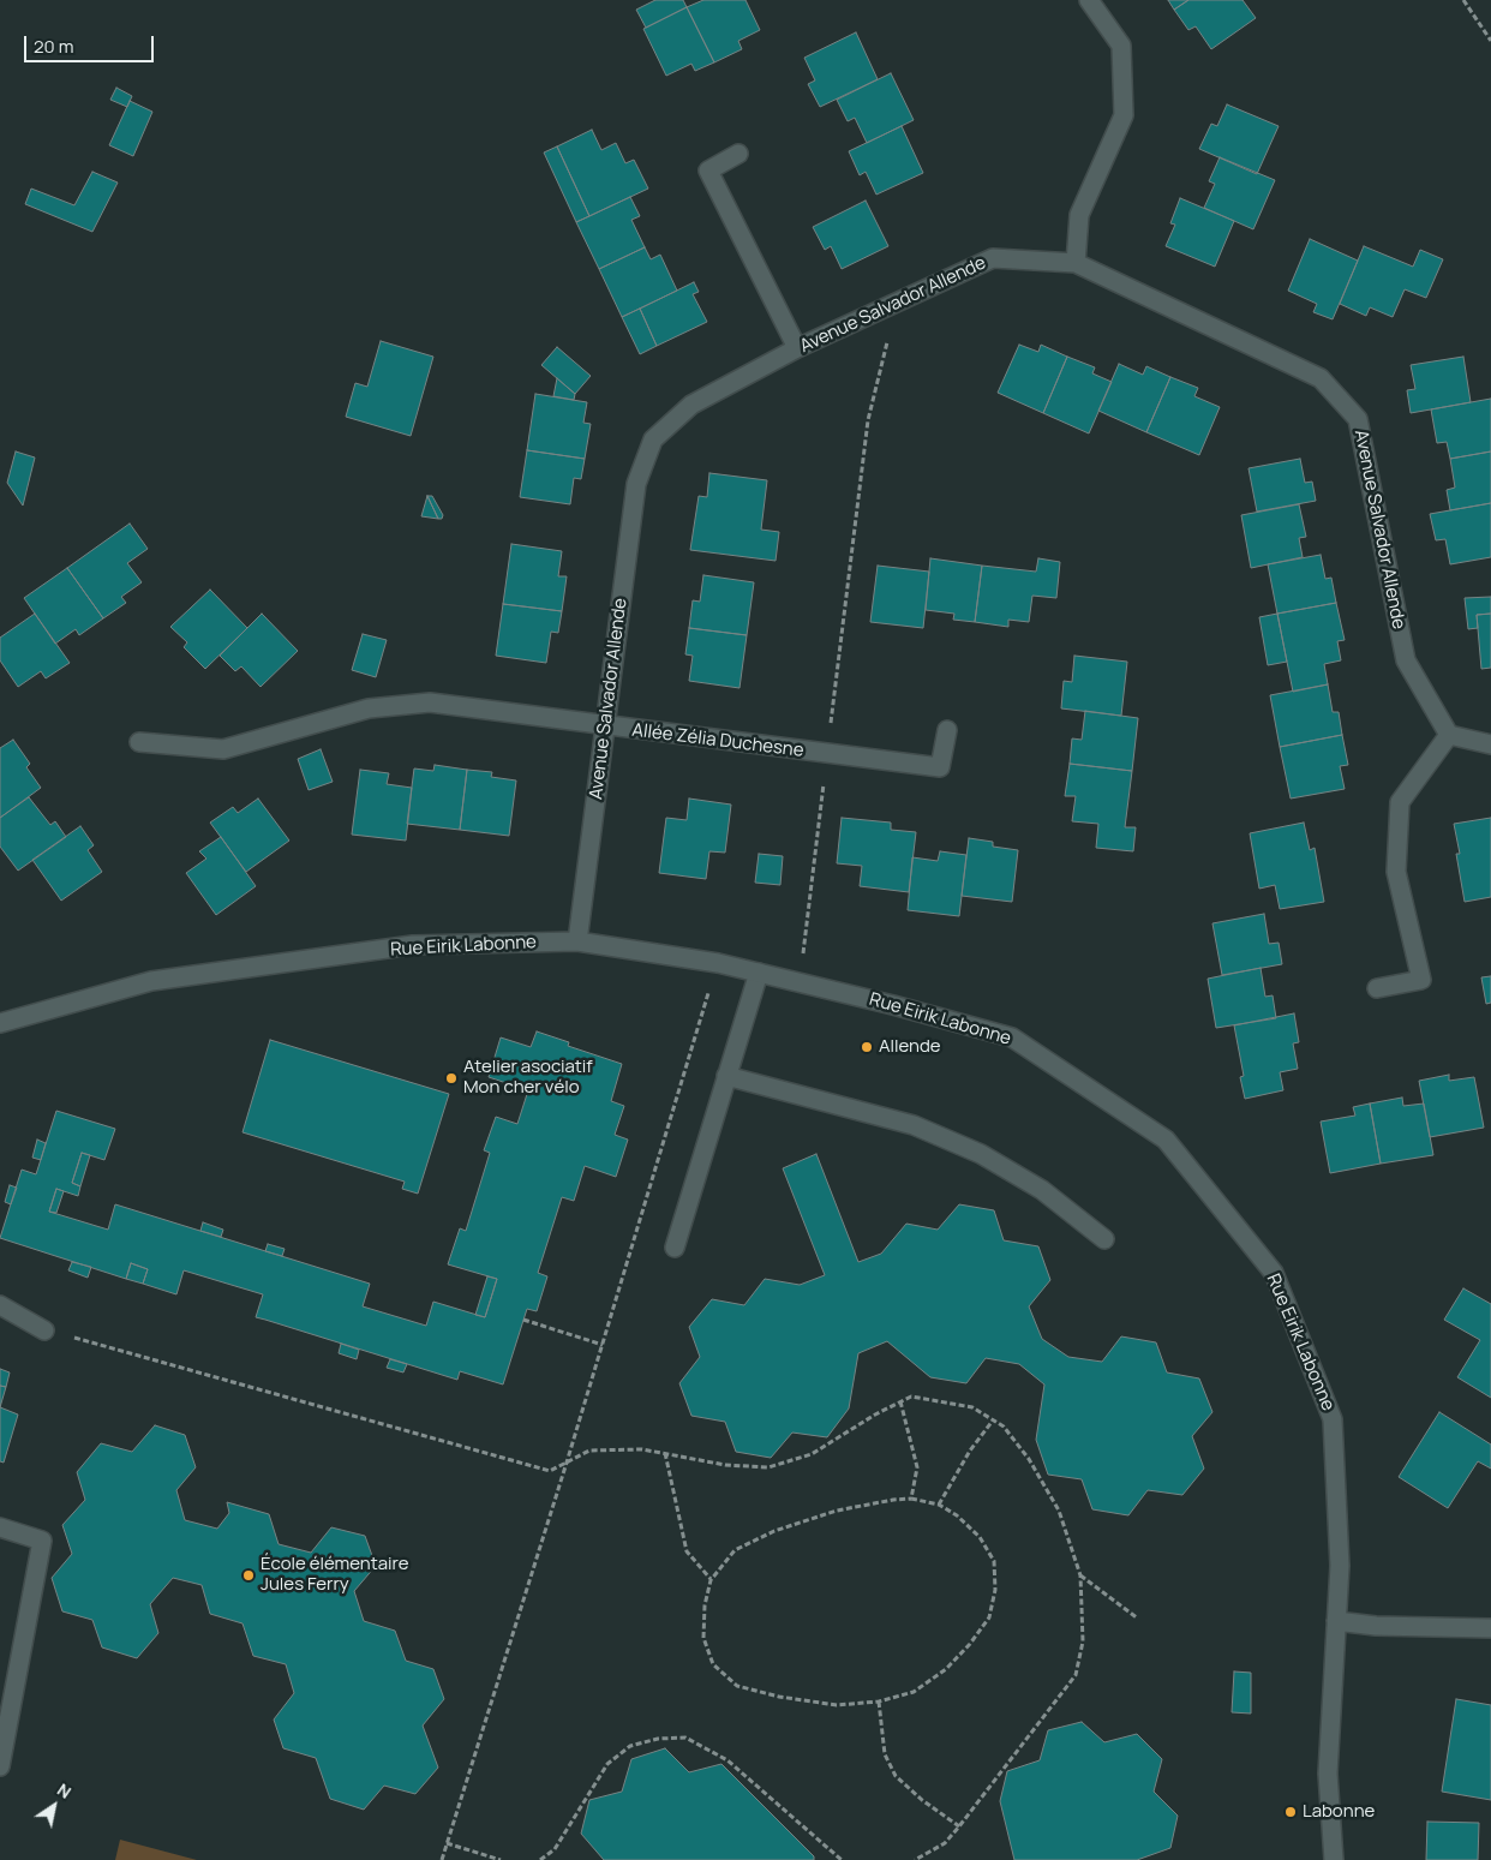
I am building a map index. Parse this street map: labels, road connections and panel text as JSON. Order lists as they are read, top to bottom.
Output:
{
  "streets": {
    "street": ["Avenue Salvador Allende", "Allée Zélia Duchesne", "Rue Eirik Labonne"]
  },
  "crossings": [
    ["Avenue Salvador Allende", "Allée Zélia Duchesne"],
    ["Avenue Salvador Allende", "Rue Eirik Labonne"]
  ],
  "places": [
    "Allende",
    "Atelier asociatif Mon cher vélo",
    "École élémentaire Jules Ferry",
    "Labonne"
  ],
  "scale_bar": "20 m",
  "north": "top right"
}
